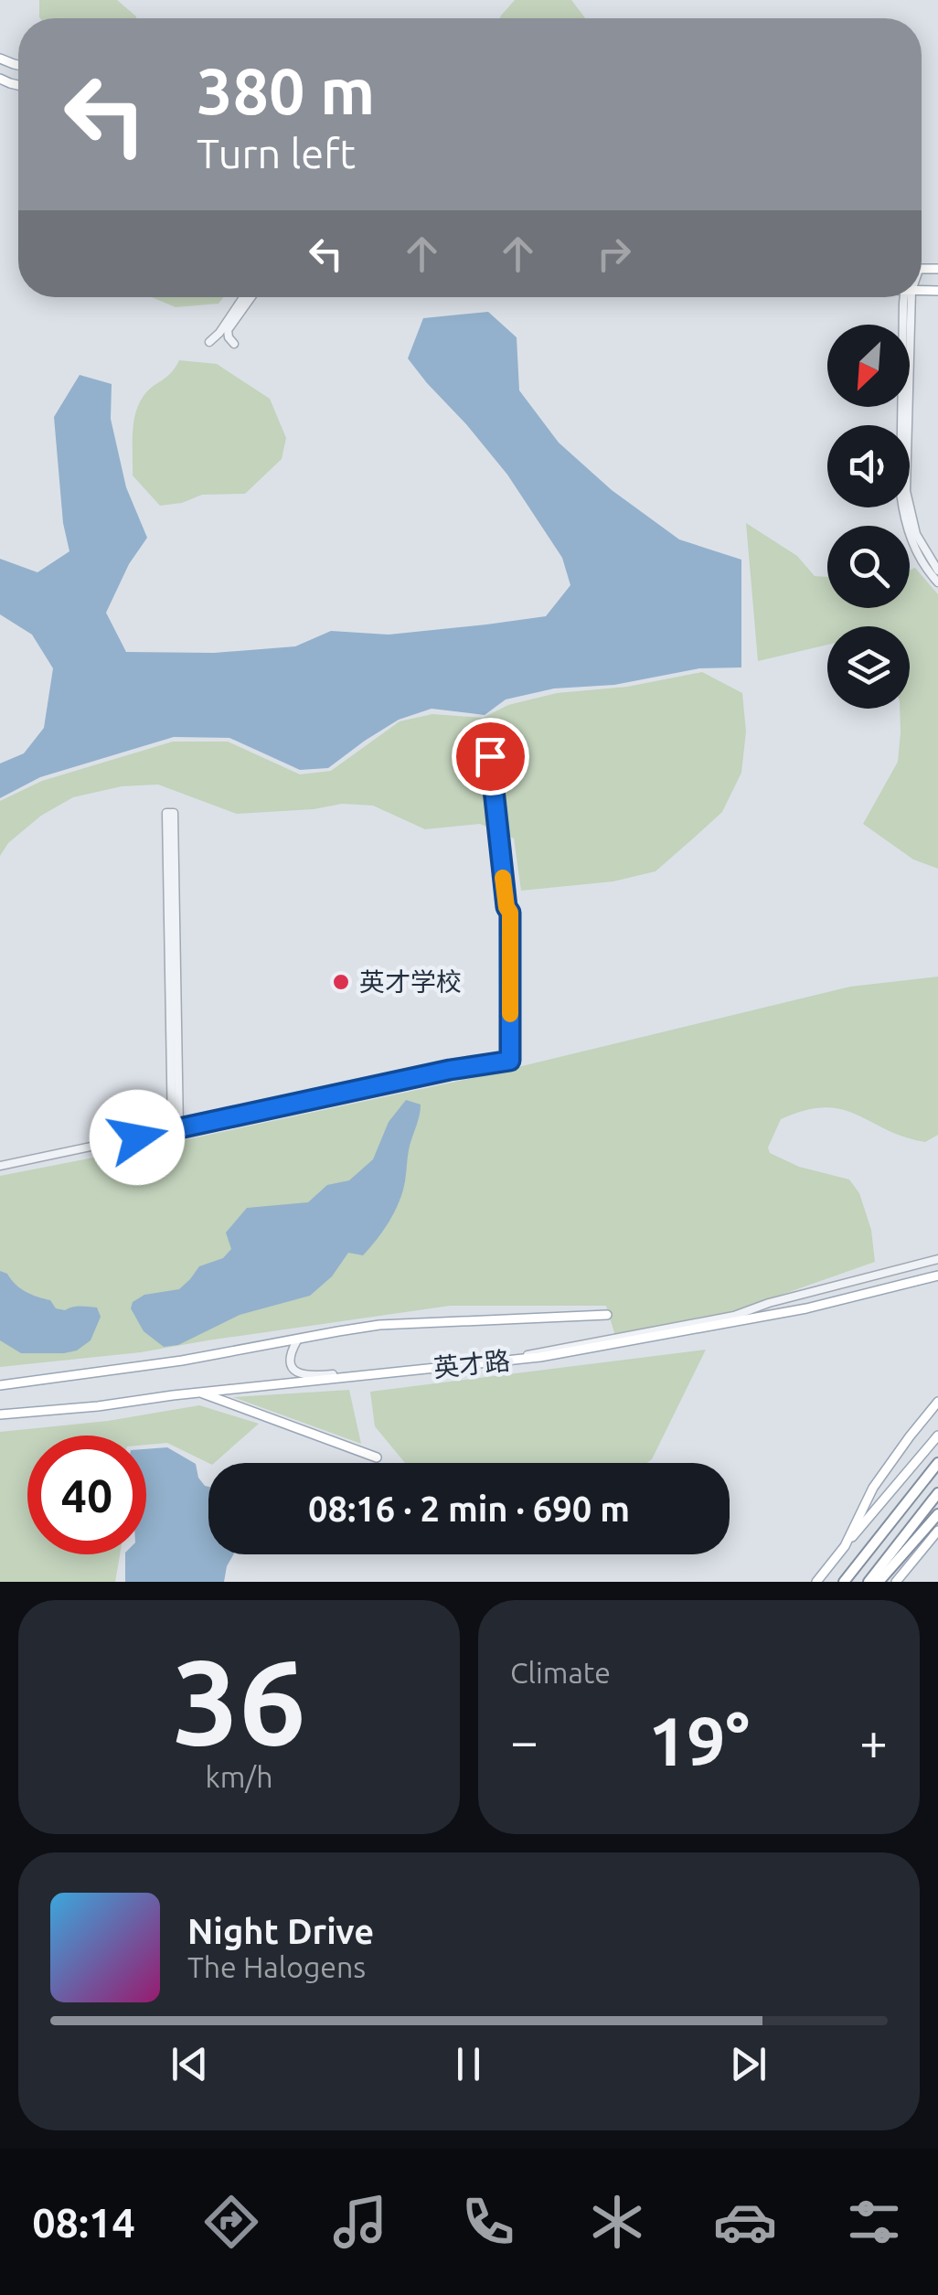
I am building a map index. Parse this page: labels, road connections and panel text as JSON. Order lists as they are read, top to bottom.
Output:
{
  "streets": {
    "main road": ["英才路"]
  },
  "places": ["英才学校"],
  "north": "bottom left",
  "page": {
    "turn": ["380 m", "Turn left"],
    "limit": "40",
    "trip": "08:16 · 2 min · 690 m",
    "tile": [
      ["36", "km/h"],
      "Climate"
    ],
    "heat": ["−", "19°", "+"],
    "song": ["Night Drive", "The Halogens"],
    "tabs": "08:14"
  }
}
